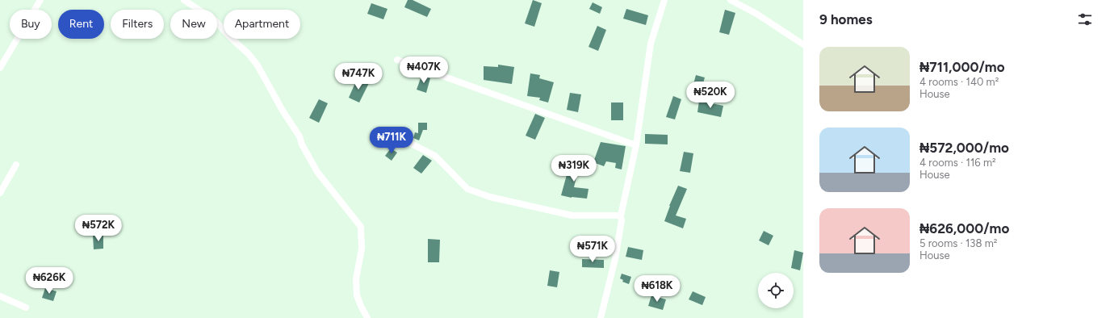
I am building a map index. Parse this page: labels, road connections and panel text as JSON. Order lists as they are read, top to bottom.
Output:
{
  "page": {
    "heading": "9 homes",
    "chip": [
      "Buy",
      "Rent",
      "Filters",
      "New",
      "Apartment"
    ],
    "list": [
      {
        "name": "₦711,000/mo",
        "note": "4 rooms · 140 m² · House"
      },
      {
        "name": "₦572,000/mo",
        "note": "4 rooms · 116 m² · House"
      },
      {
        "name": "₦626,000/mo",
        "note": "5 rooms · 138 m² · House"
      }
    ],
    "price": [
      "₦407K",
      "₦747K",
      "₦520K",
      "₦711K",
      "₦319K",
      "₦572K",
      "₦571K",
      "₦626K",
      "₦618K"
    ]
  }
}
